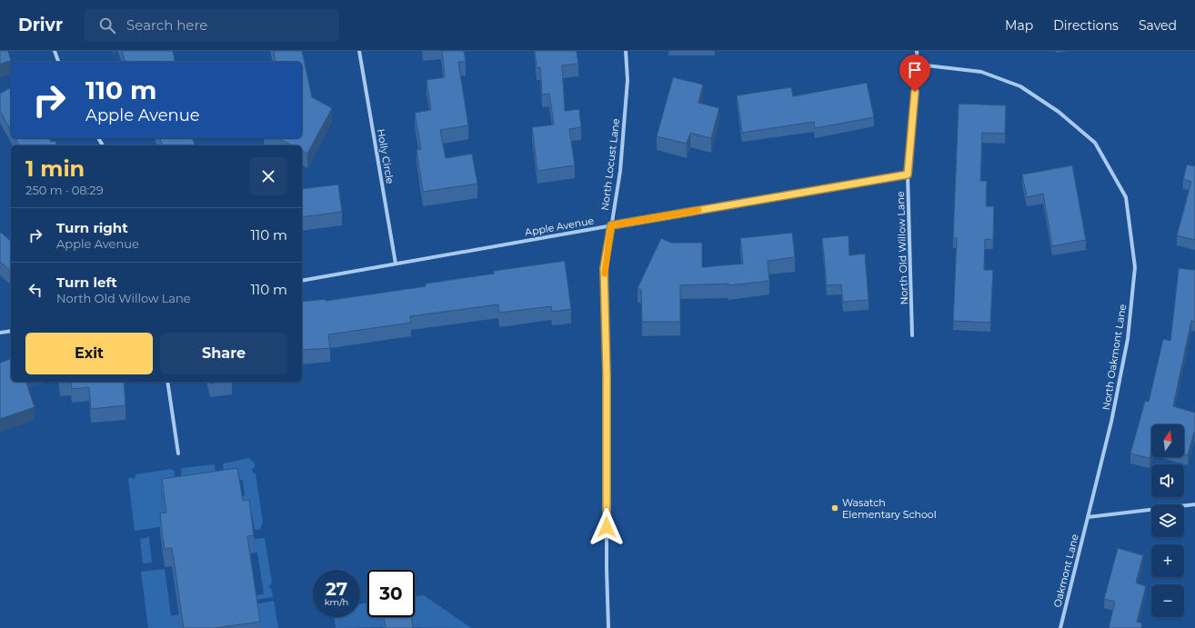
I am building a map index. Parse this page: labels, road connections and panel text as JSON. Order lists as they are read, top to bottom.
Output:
{
  "streets": {
    "street": [
      "Holly Circle",
      "North Locust Lane",
      "Apple Avenue",
      "North Old Willow Lane",
      "North Oakmont Lane",
      "Oakmont Lane"
    ]
  },
  "crossings": [
    ["Holly Circle", "Apple Avenue"],
    ["North Locust Lane", "Apple Avenue"],
    ["Apple Avenue", "North Old Willow Lane"],
    ["North Old Willow Lane", "North Oakmont Lane"],
    ["North Oakmont Lane", "Oakmont Lane"]
  ],
  "places": ["Wasatch Elementary School"],
  "north": "top",
  "page": {
    "header": "Drivr",
    "search": "Search here",
    "nav": ["Map", "Directions", "Saved"],
    "turn": ["110 m", "Apple Avenue"],
    "heading": ["1 min", "250 m · 08:29"],
    "list": [
      {
        "name": "Turn right",
        "note": "Apple Avenue",
        "value": "110 m"
      },
      {
        "name": "Turn left",
        "note": "North Old Willow Lane",
        "value": "110 m"
      }
    ],
    "buttons": ["Exit", "Share"],
    "map_buttons": ["+", "−"],
    "speed": "27 km/h",
    "limit": "30"
  }
}
